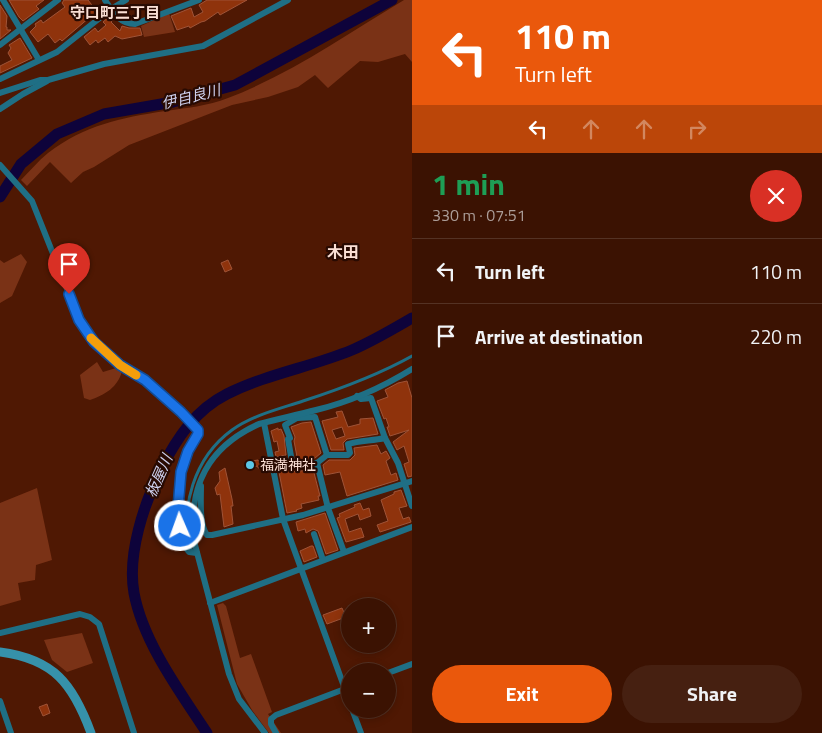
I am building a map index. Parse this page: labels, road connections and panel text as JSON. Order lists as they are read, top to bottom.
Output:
{
  "districts": ["守口町三丁目", "木田"],
  "water": ["伊自良川", "板屋川"],
  "places": ["福満神社"],
  "page": {
    "turn": ["110 m", "Turn left"],
    "heading": ["1 min", "330 m · 07:51"],
    "list": [
      {
        "name": "Turn left",
        "value": "110 m"
      },
      {
        "name": "Arrive at destination",
        "value": "220 m"
      }
    ],
    "map_buttons": ["+", "−"],
    "buttons": ["Exit", "Share"]
  }
}
